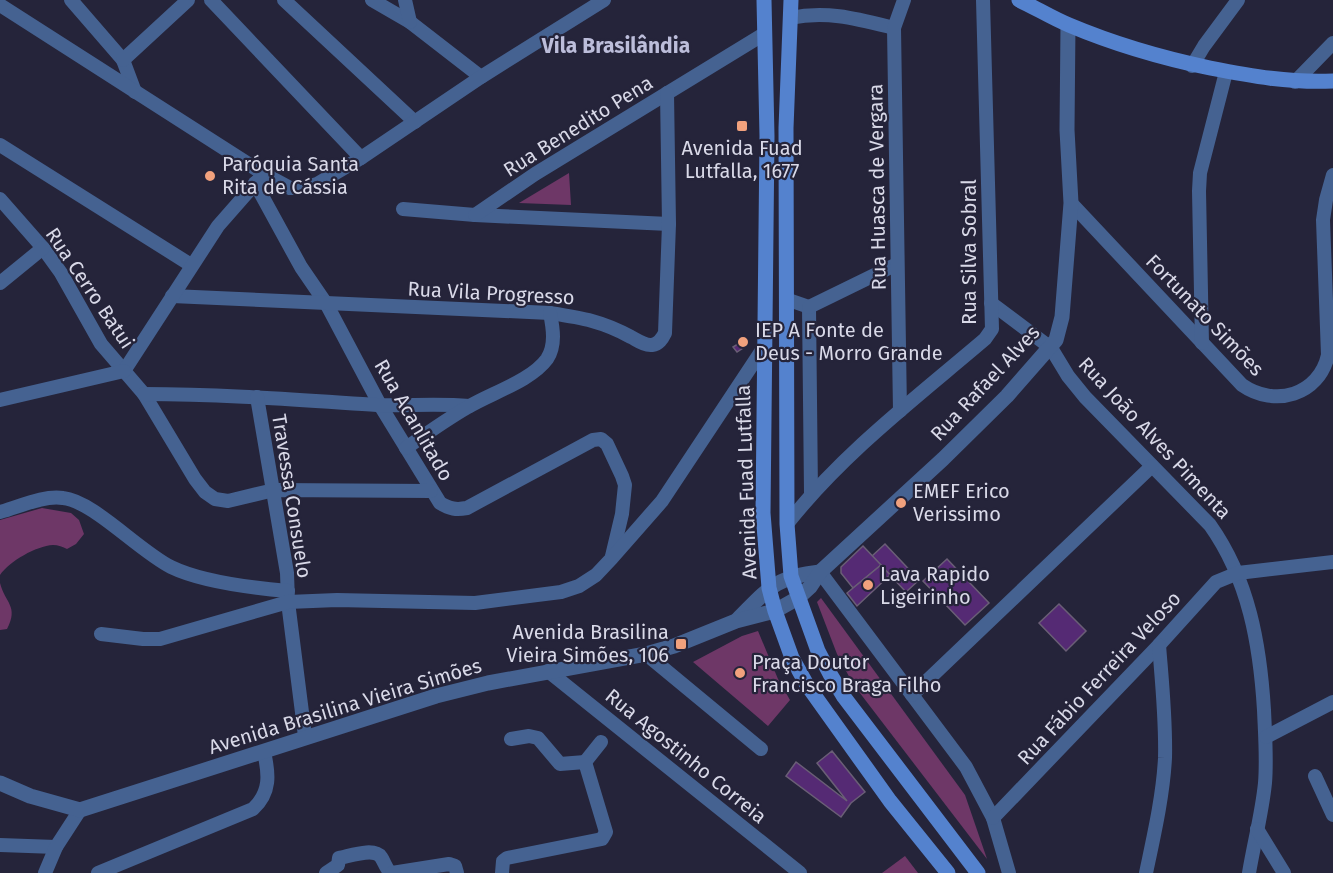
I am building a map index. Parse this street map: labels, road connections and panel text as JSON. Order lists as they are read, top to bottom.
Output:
{
  "streets": {
    "main road": ["Avenida Fuad Lutfalla"],
    "street": [
      "Rua Benedito Pena",
      "Rua Huasca de Vergara",
      "Rua Silva Sobral",
      "Rua Cerro Batui",
      "Rua Vila Progresso",
      "Fortunato Simões",
      "Rua Rafael Alves",
      "Rua Acanlitado",
      "Rua João Alves Pimenta",
      "Travessa Consuelo",
      "Rua Fábio Ferreira Veloso",
      "Avenida Brasilina Vieira Simões",
      "Rua Agostinho Correia"
    ]
  },
  "crossings": [
    ["Rua Benedito Pena", "Rua Vila Progresso"],
    ["Rua Benedito Pena", "Avenida Fuad Lutfalla"],
    ["Rua Huasca de Vergara", "Rua Silva Sobral"],
    ["Rua Silva Sobral", "Avenida Fuad Lutfalla"],
    ["Rua Cerro Batui", "Rua Acanlitado"],
    ["Rua Cerro Batui", "Travessa Consuelo"],
    ["Rua Vila Progresso", "Rua Acanlitado"],
    ["Fortunato Simões", "Rua Rafael Alves"],
    ["Rua Rafael Alves", "Rua João Alves Pimenta"],
    ["Rua Rafael Alves", "Avenida Brasilina Vieira Simões"],
    ["Rua João Alves Pimenta", "Rua Fábio Ferreira Veloso"],
    ["Avenida Fuad Lutfalla", "Avenida Brasilina Vieira Simões"],
    ["Travessa Consuelo", "Avenida Brasilina Vieira Simões"],
    ["Avenida Brasilina Vieira Simões", "Rua Agostinho Correia"]
  ],
  "districts": ["Vila Brasilândia"],
  "places": {
    "transit": ["Avenida Fuad Lutfalla, 1677", "Avenida Brasilina Vieira Simões, 106"],
    "other": [
      "Paróquia Santa Rita de Cássia",
      "IEP A Fonte de Deus - Morro Grande",
      "EMEF Erico Verissimo",
      "Lava Rapido Ligeirinho",
      "Praça Doutor Francisco Braga Filho"
    ]
  }
}
